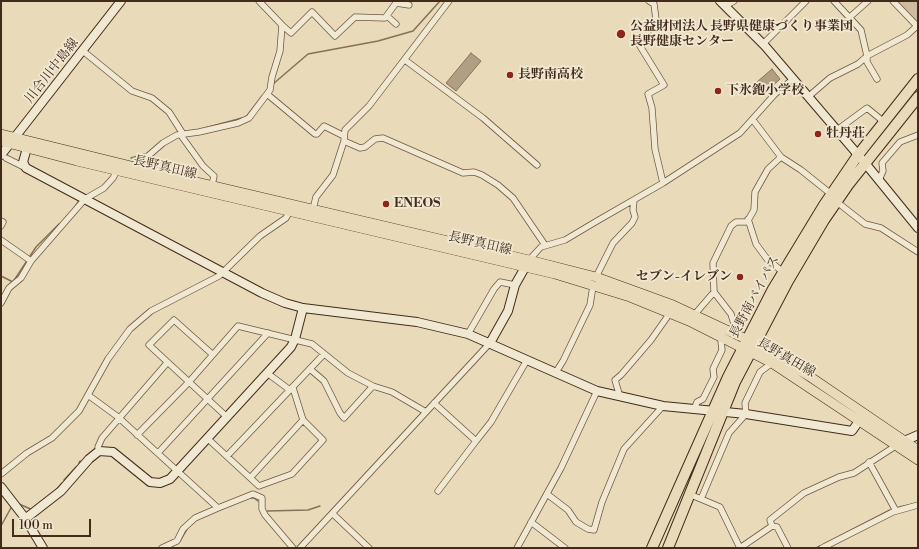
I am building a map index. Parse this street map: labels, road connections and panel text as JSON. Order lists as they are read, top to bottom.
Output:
{
  "streets": {
    "highway": ["長野南バイパス"],
    "main road": ["長野真田線"],
    "street": ["川合川中島線"]
  },
  "crossings": [
    ["川合川中島線", "長野真田線"],
    ["長野真田線", "長野南バイパス"]
  ],
  "places": [
    "公益財団法人 長野県健康づくり事業団 長野健康センター",
    "長野南高校",
    "下氷鉋小学校",
    "牡丹荘",
    "ENEOS",
    "セブン-イレブン"
  ],
  "scale_bar": "100 m"
}
